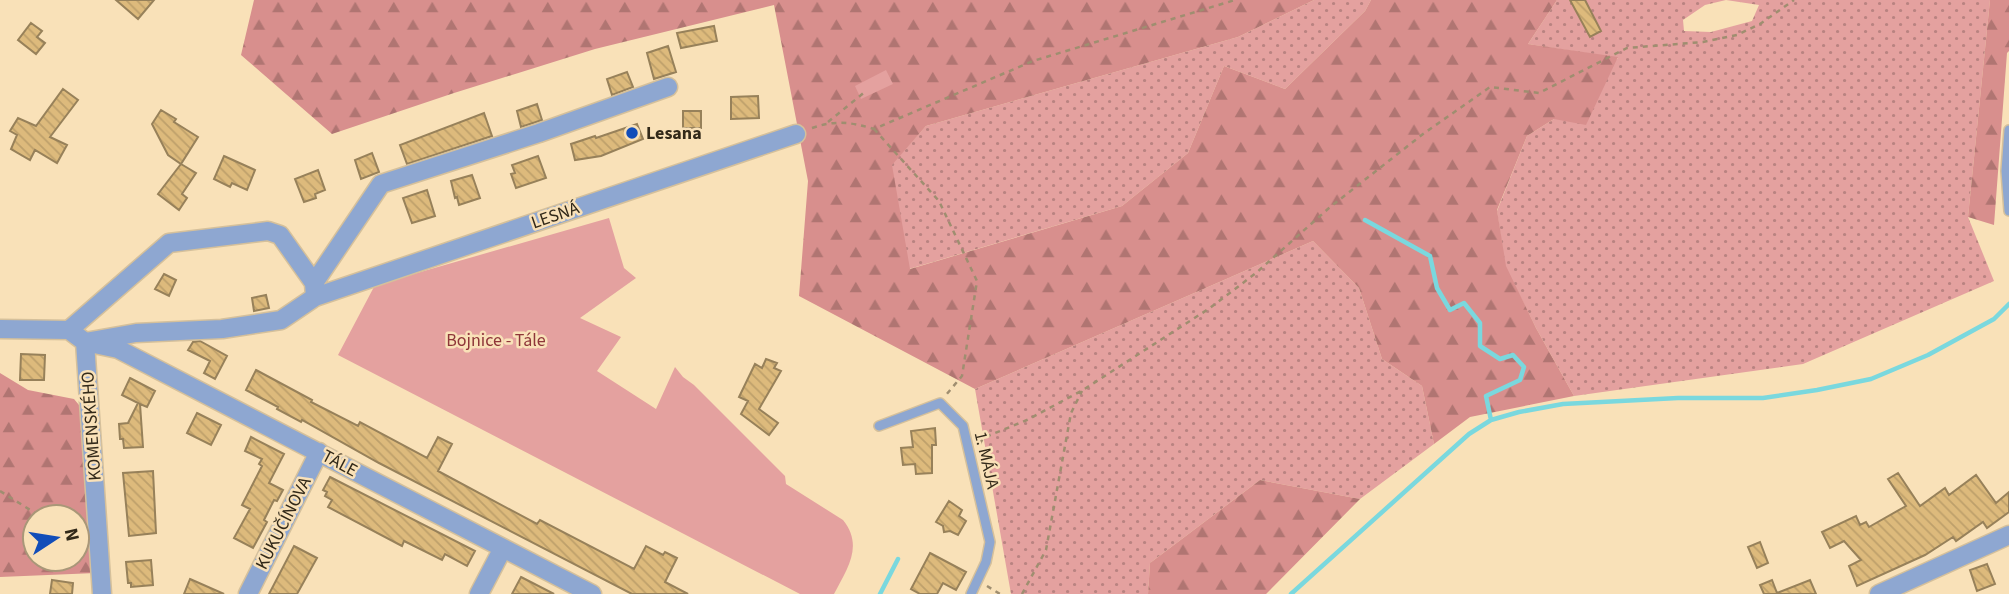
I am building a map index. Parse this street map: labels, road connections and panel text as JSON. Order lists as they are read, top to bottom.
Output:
{
  "streets": {
    "street": [
      "LESNÁ",
      "KOMENSKÉHO",
      "TÁLE",
      "KUKUČÍNOVA"
    ],
    "lane": ["1. MÁJA"]
  },
  "crossings": [
    ["LESNÁ", "KOMENSKÉHO"],
    ["LESNÁ", "TÁLE"],
    ["KOMENSKÉHO", "TÁLE"],
    ["TÁLE", "KUKUČÍNOVA"]
  ],
  "parks": ["Bojnice - Tále"],
  "places": ["Lesana"],
  "north": "right"
}
